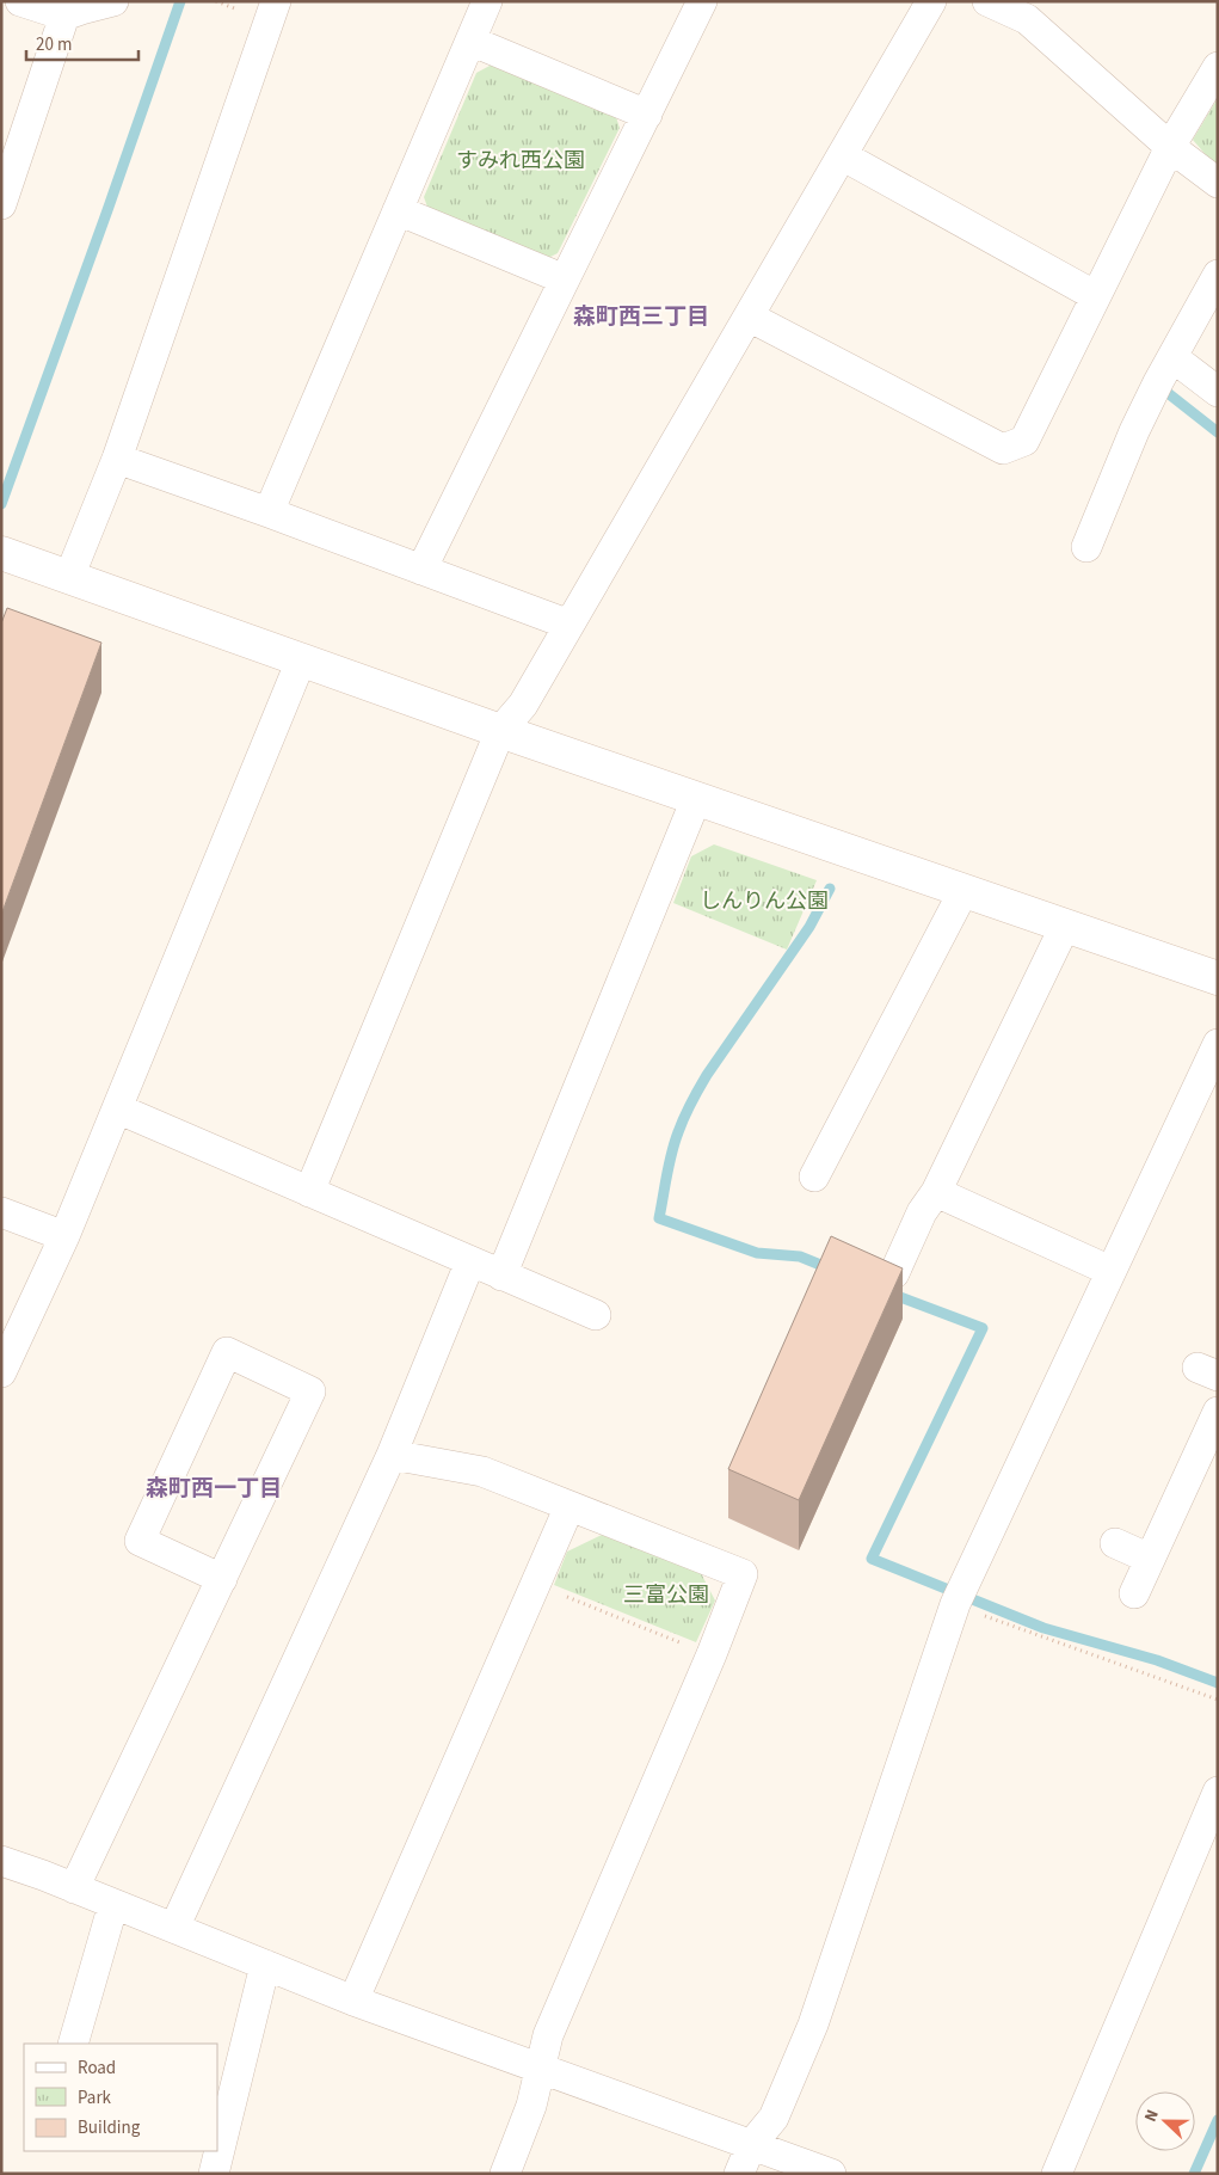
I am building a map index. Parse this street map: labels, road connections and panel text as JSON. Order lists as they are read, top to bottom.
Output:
{
  "districts": ["森町西三丁目", "森町西一丁目"],
  "parks": ["すみれ西公園", "しんりん公園", "三富公園"],
  "legend": ["Road", "Park", "Building"],
  "scale_bar": "20 m",
  "north": "left"
}
